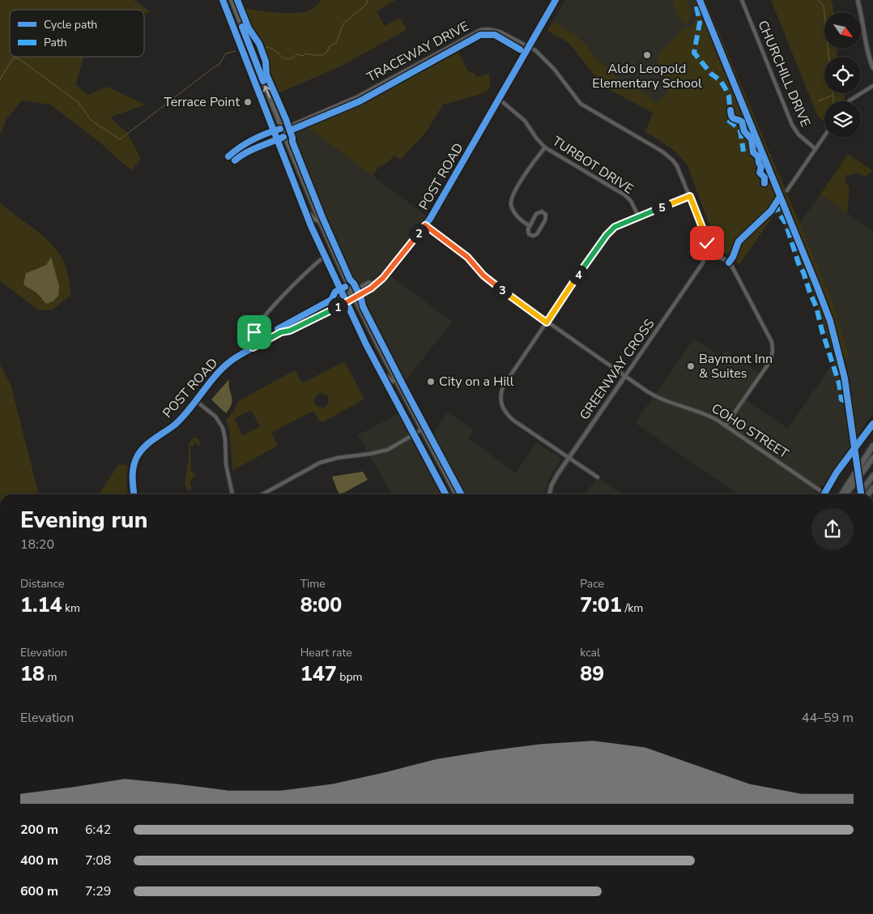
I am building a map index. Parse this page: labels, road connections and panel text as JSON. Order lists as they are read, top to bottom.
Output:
{
  "streets": {
    "street": [
      "TRACEWAY DRIVE",
      "CHURCHILL DRIVE",
      "TURBOT DRIVE",
      "POST ROAD",
      "GREENWAY CROSS",
      "COHO STREET"
    ]
  },
  "crossings": [
    ["TRACEWAY DRIVE", "POST ROAD"],
    ["TRACEWAY DRIVE", "GREENWAY CROSS"],
    ["TURBOT DRIVE", "POST ROAD"],
    ["POST ROAD", "COHO STREET"],
    ["GREENWAY CROSS", "COHO STREET"]
  ],
  "places": [
    "Aldo Leopold Elementary School",
    "Terrace Point",
    "Baymont Inn & Suites",
    "City on a Hill"
  ],
  "legend": ["Cycle path", "Path"],
  "north": "bottom right",
  "page": {
    "pins": [
      "5",
      "2",
      "4",
      "3",
      "1"
    ],
    "heading": ["Evening run", "18:20"],
    "stats": [
      ["Distance", "1.14 km"],
      ["Time", "8:00"],
      ["Pace", "7:01 /km"],
      ["Elevation", "18 m"],
      ["Heart rate", "147 bpm"],
      ["kcal", "89"]
    ],
    "chart": ["Elevation", "44–59 m"],
    "list": [
      {
        "name": "200 m",
        "note": "6:42"
      },
      {
        "name": "400 m",
        "note": "7:08"
      },
      {
        "name": "600 m",
        "note": "7:29"
      }
    ]
  }
}
